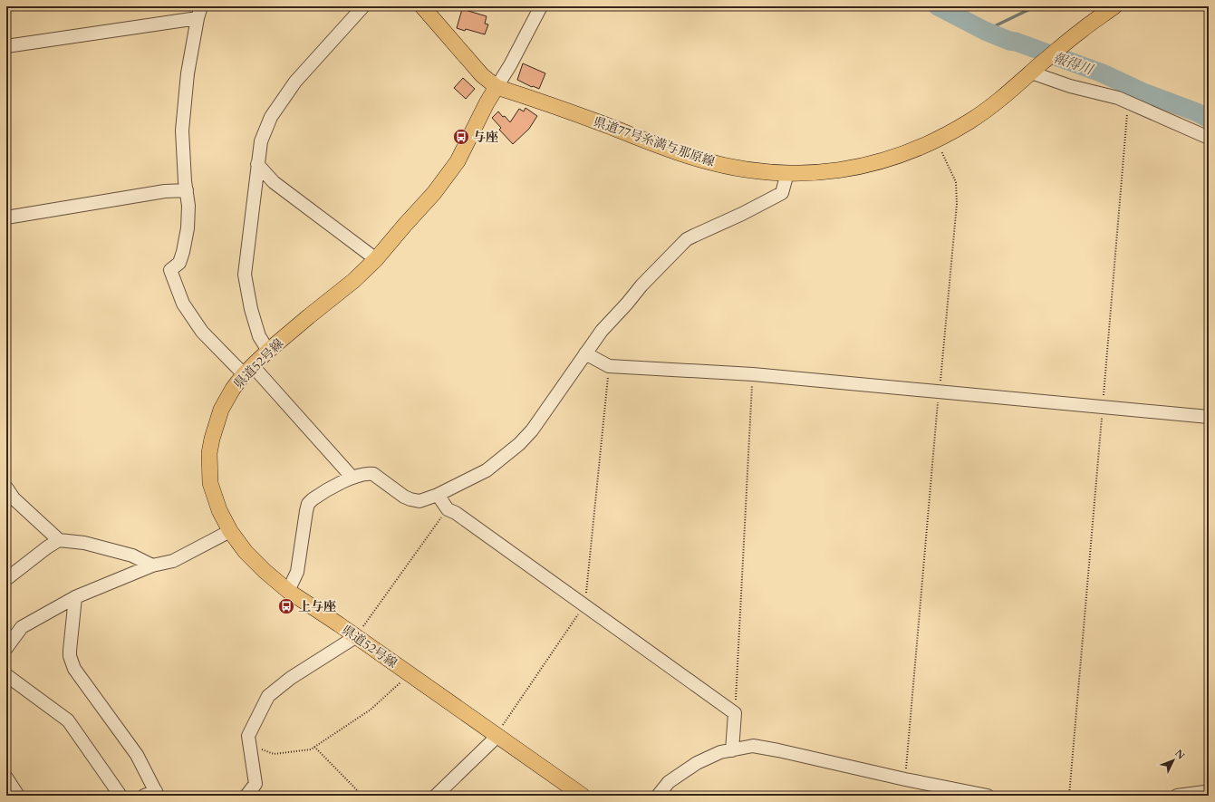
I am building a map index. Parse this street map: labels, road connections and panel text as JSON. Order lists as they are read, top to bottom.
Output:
{
  "streets": {
    "main road": ["県道77号糸満与那原線", "県道52号線"]
  },
  "crossings": [
    ["県道77号糸満与那原線", "県道52号線"]
  ],
  "water": ["報得川"],
  "places": {
    "bus stop": ["与座", "上与座"]
  },
  "north": "top right"
}
